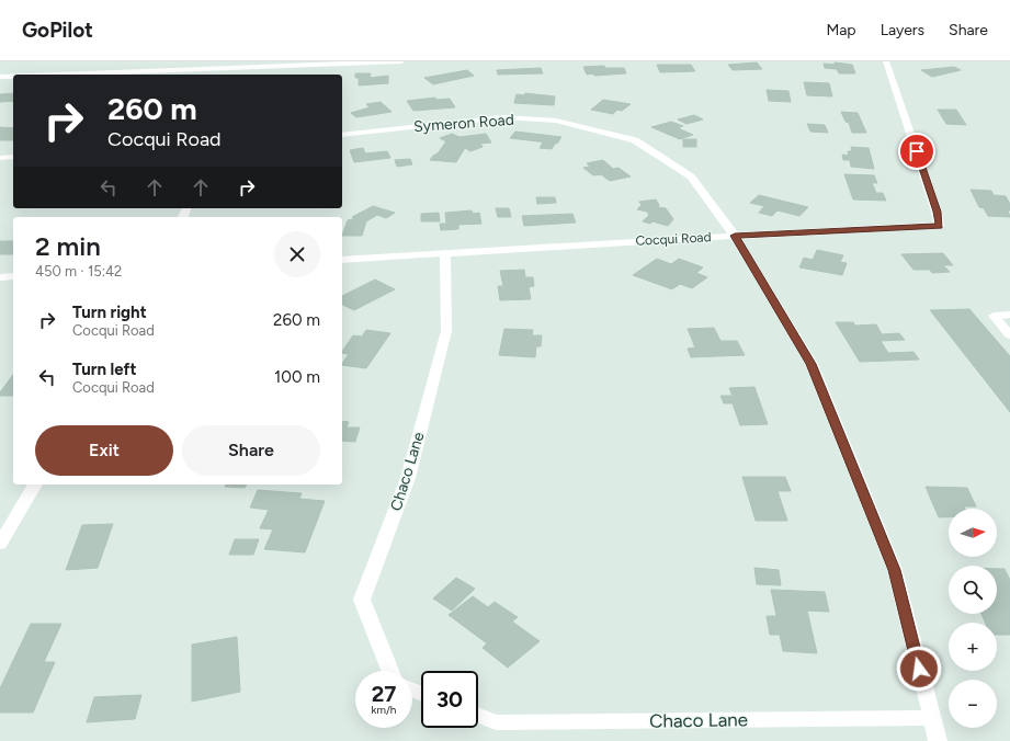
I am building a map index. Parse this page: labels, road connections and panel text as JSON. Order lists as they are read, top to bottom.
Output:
{
  "streets": {
    "street": ["Symeron Road", "Cocqui Road", "Chaco Lane"]
  },
  "crossings": [
    ["Symeron Road", "Cocqui Road"],
    ["Symeron Road", "Chaco Lane"],
    ["Cocqui Road", "Chaco Lane"]
  ],
  "north": "right",
  "page": {
    "header": "GoPilot",
    "nav": ["Map", "Layers", "Share"],
    "turn": ["260 m", "Cocqui Road"],
    "heading": ["2 min", "450 m · 15:42"],
    "list": [
      {
        "name": "Turn right",
        "note": "Cocqui Road",
        "value": "260 m"
      },
      {
        "name": "Turn left",
        "note": "Cocqui Road",
        "value": "100 m"
      }
    ],
    "buttons": ["Exit", "Share"],
    "map_buttons": ["+", "−"],
    "speed": "27 km/h",
    "limit": "30"
  }
}
